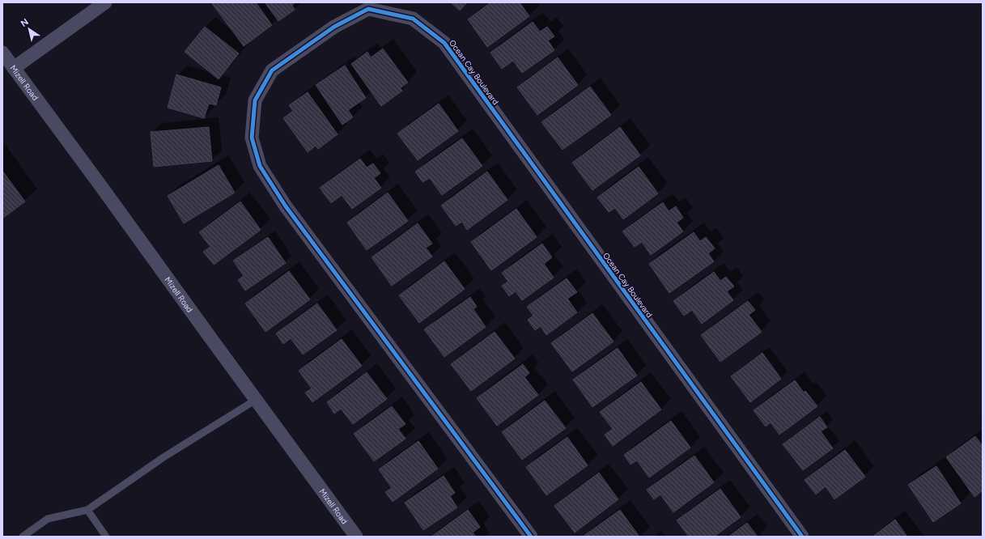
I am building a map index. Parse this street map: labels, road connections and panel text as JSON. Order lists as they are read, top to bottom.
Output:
{
  "streets": {
    "street": ["Ocean Cay Boulevard", "Mizell Road"]
  },
  "north": "top left"
}
